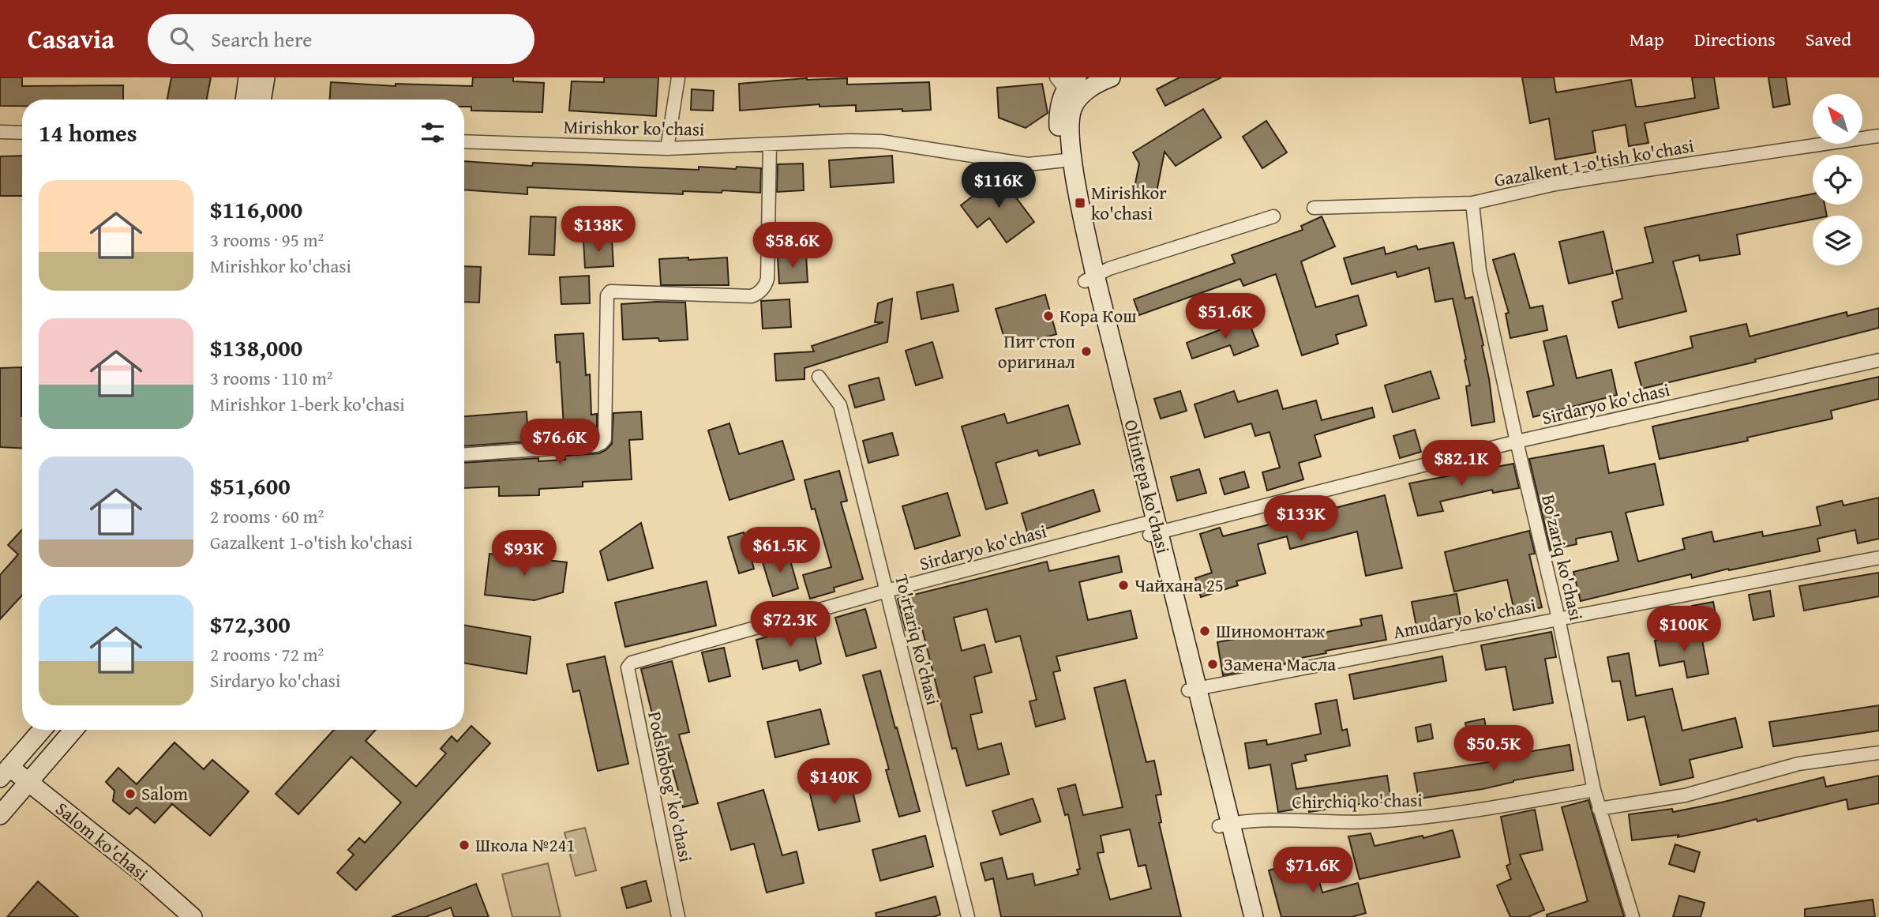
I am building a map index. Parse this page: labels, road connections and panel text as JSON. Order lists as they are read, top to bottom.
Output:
{
  "streets": {
    "main road": ["Oltintepa ko'chasi", "Salom ko'chasi"],
    "street": [
      "Mirishkor ko'chasi",
      "Gazalkent 1-o'tish ko'chasi",
      "Sirdaryo ko'chasi",
      "Bo'zariq ko'chasi",
      "Amudaryo ko'chasi",
      "To'rtariq ko'chasi",
      "Podshobog' ko'chasi",
      "Chirchiq ko'chasi"
    ]
  },
  "crossings": [
    ["Mirishkor ko'chasi", "Oltintepa ko'chasi"],
    ["Gazalkent 1-o'tish ko'chasi", "Bo'zariq ko'chasi"],
    ["Sirdaryo ko'chasi", "Oltintepa ko'chasi"],
    ["Sirdaryo ko'chasi", "Bo'zariq ko'chasi"],
    ["Sirdaryo ko'chasi", "To'rtariq ko'chasi"],
    ["Sirdaryo ko'chasi", "Podshobog' ko'chasi"],
    ["Oltintepa ko'chasi", "Amudaryo ko'chasi"],
    ["Oltintepa ko'chasi", "Chirchiq ko'chasi"],
    ["Bo'zariq ko'chasi", "Amudaryo ko'chasi"],
    ["Bo'zariq ko'chasi", "Chirchiq ko'chasi"]
  ],
  "places": {
    "transit": ["Mirishkor ko'chasi"],
    "other": [
      "Кора Кош",
      "Пит стоп оригинал",
      "Чайхана 25",
      "Шиномонтаж",
      "Замена Маслa",
      "Salom",
      "Школа №241"
    ]
  },
  "north": "top left",
  "page": {
    "header": "Casavia",
    "search": "Search here",
    "nav": ["Map", "Directions", "Saved"],
    "heading": "14 homes",
    "price": [
      "$116K",
      "$138K",
      "$58.6K",
      "$51.6K",
      "$76.6K",
      "$82.1K",
      "$133K",
      "$61.5K",
      "$93K",
      "$72.3K",
      "$100K",
      "$50.5K",
      "$140K",
      "$71.6K"
    ],
    "list": [
      {
        "name": "$116,000",
        "note": "3 rooms · 95 m² · Mirishkor ko'chasi"
      },
      {
        "name": "$138,000",
        "note": "3 rooms · 110 m² · Mirishkor 1-berk ko'chasi"
      },
      {
        "name": "$51,600",
        "note": "2 rooms · 60 m² · Gazalkent 1-o'tish ko'chasi"
      },
      {
        "name": "$72,300",
        "note": "2 rooms · 72 m² · Sirdaryo ko'chasi"
      }
    ]
  }
}
